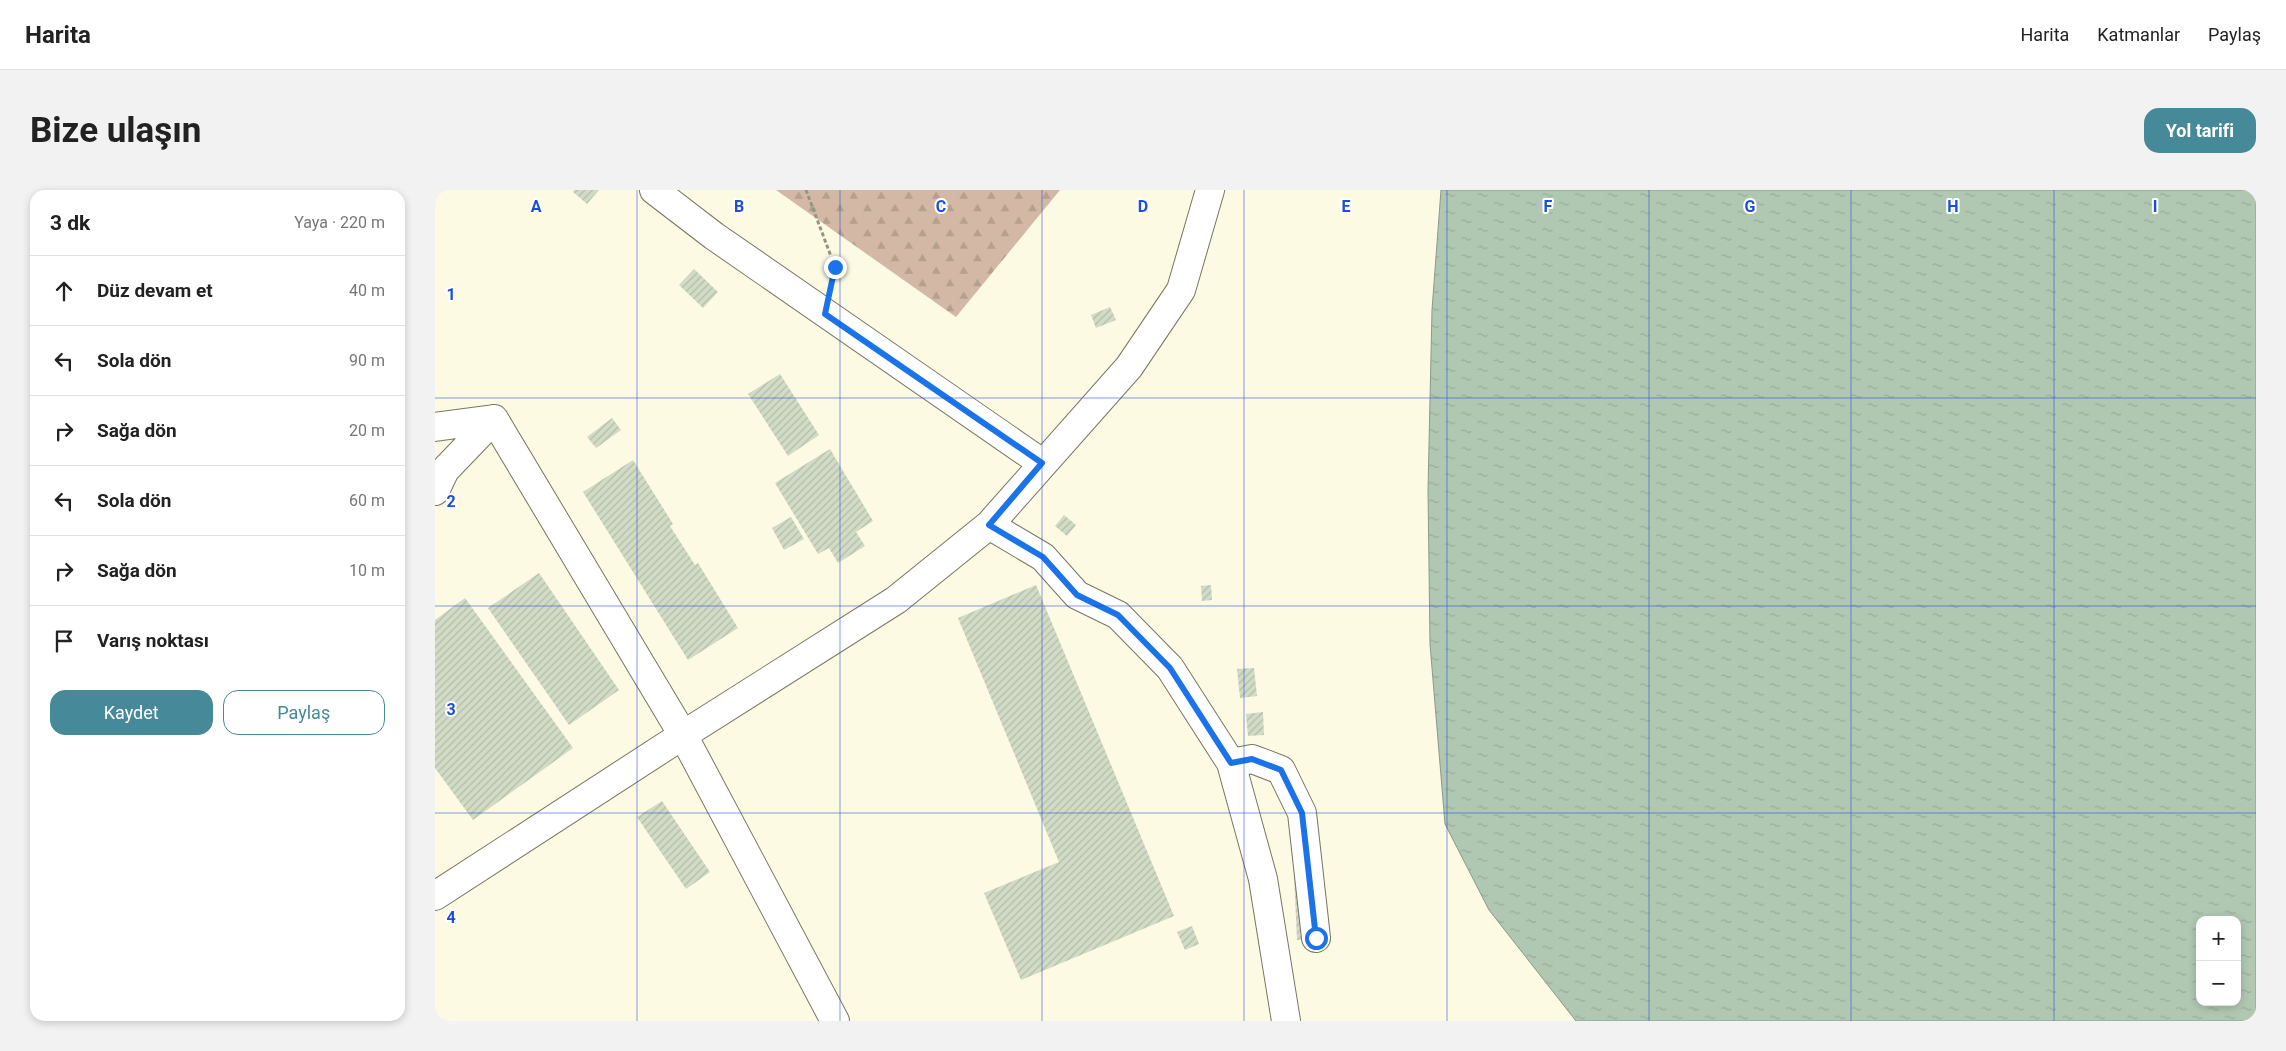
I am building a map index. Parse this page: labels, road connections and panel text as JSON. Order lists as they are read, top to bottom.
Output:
{
  "page": {
    "header": "Harita",
    "nav": ["Harita", "Katmanlar", "Paylaş"],
    "buttons": [
      "Yol tarifi",
      ["Kaydet", "Paylaş"]
    ],
    "title": "Bize ulaşın",
    "heading": ["3 dk", "Yaya · 220 m"],
    "list": [
      ["Düz devam et", "40 m"],
      ["Sola dön", "90 m"],
      ["Sağa dön", "20 m"],
      ["Sola dön", "60 m"],
      ["Sağa dön", "10 m"],
      "Varış noktası"
    ],
    "map_buttons": ["+", "−"]
  },
  "grid": {
    "columns": [
      "A",
      "B",
      "C",
      "D",
      "E",
      "F",
      "G",
      "H",
      "I"
    ],
    "rows": [
      "1",
      "2",
      "3",
      "4"
    ]
  }
}
